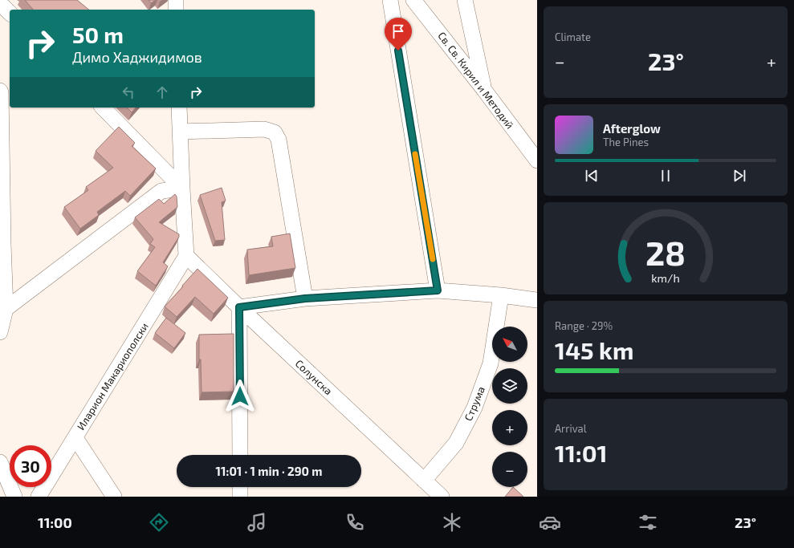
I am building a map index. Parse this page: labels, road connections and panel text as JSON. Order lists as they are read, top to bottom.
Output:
{
  "streets": {
    "street": [
      "Св. Св. Кирил и Методий",
      "Иларион Макариополски",
      "Солунска",
      "Струма"
    ]
  },
  "crossings": [
    ["Иларион Макариополски", "Солунска"],
    ["Солунска", "Струма"]
  ],
  "north": "top left",
  "page": {
    "tile": [
      "Climate",
      ["Range · 29%", "145 km"],
      ["Arrival", "11:01"]
    ],
    "turn": ["50 m", "Димо Хаджидимов"],
    "heat": ["−", "23°", "+"],
    "song": ["Afterglow", "The Pines"],
    "map_buttons": ["+", "−"],
    "limit": "30",
    "trip": "11:01 · 1 min · 290 m",
    "tabs": ["11:00", "23°"],
    "gauge": ["28", "km/h"]
  }
}
